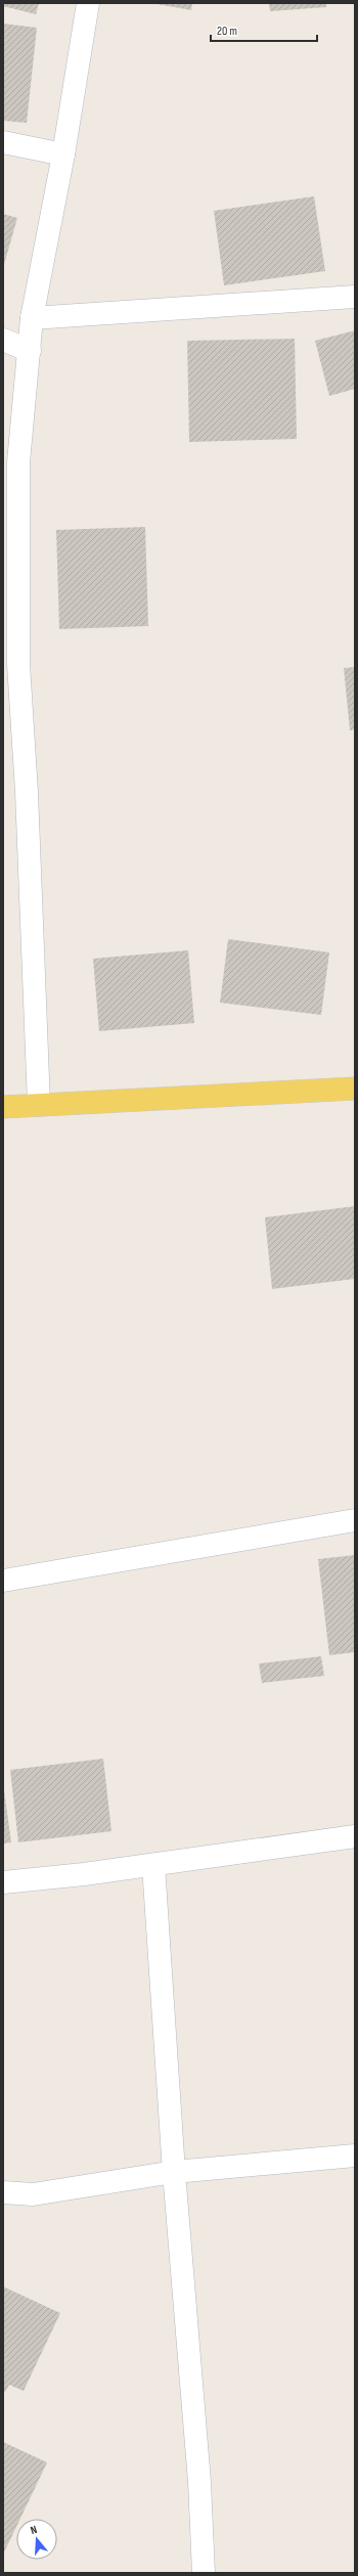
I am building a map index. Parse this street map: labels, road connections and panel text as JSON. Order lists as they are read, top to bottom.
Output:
{
  "scale_bar": "20 m",
  "north": "top"
}
